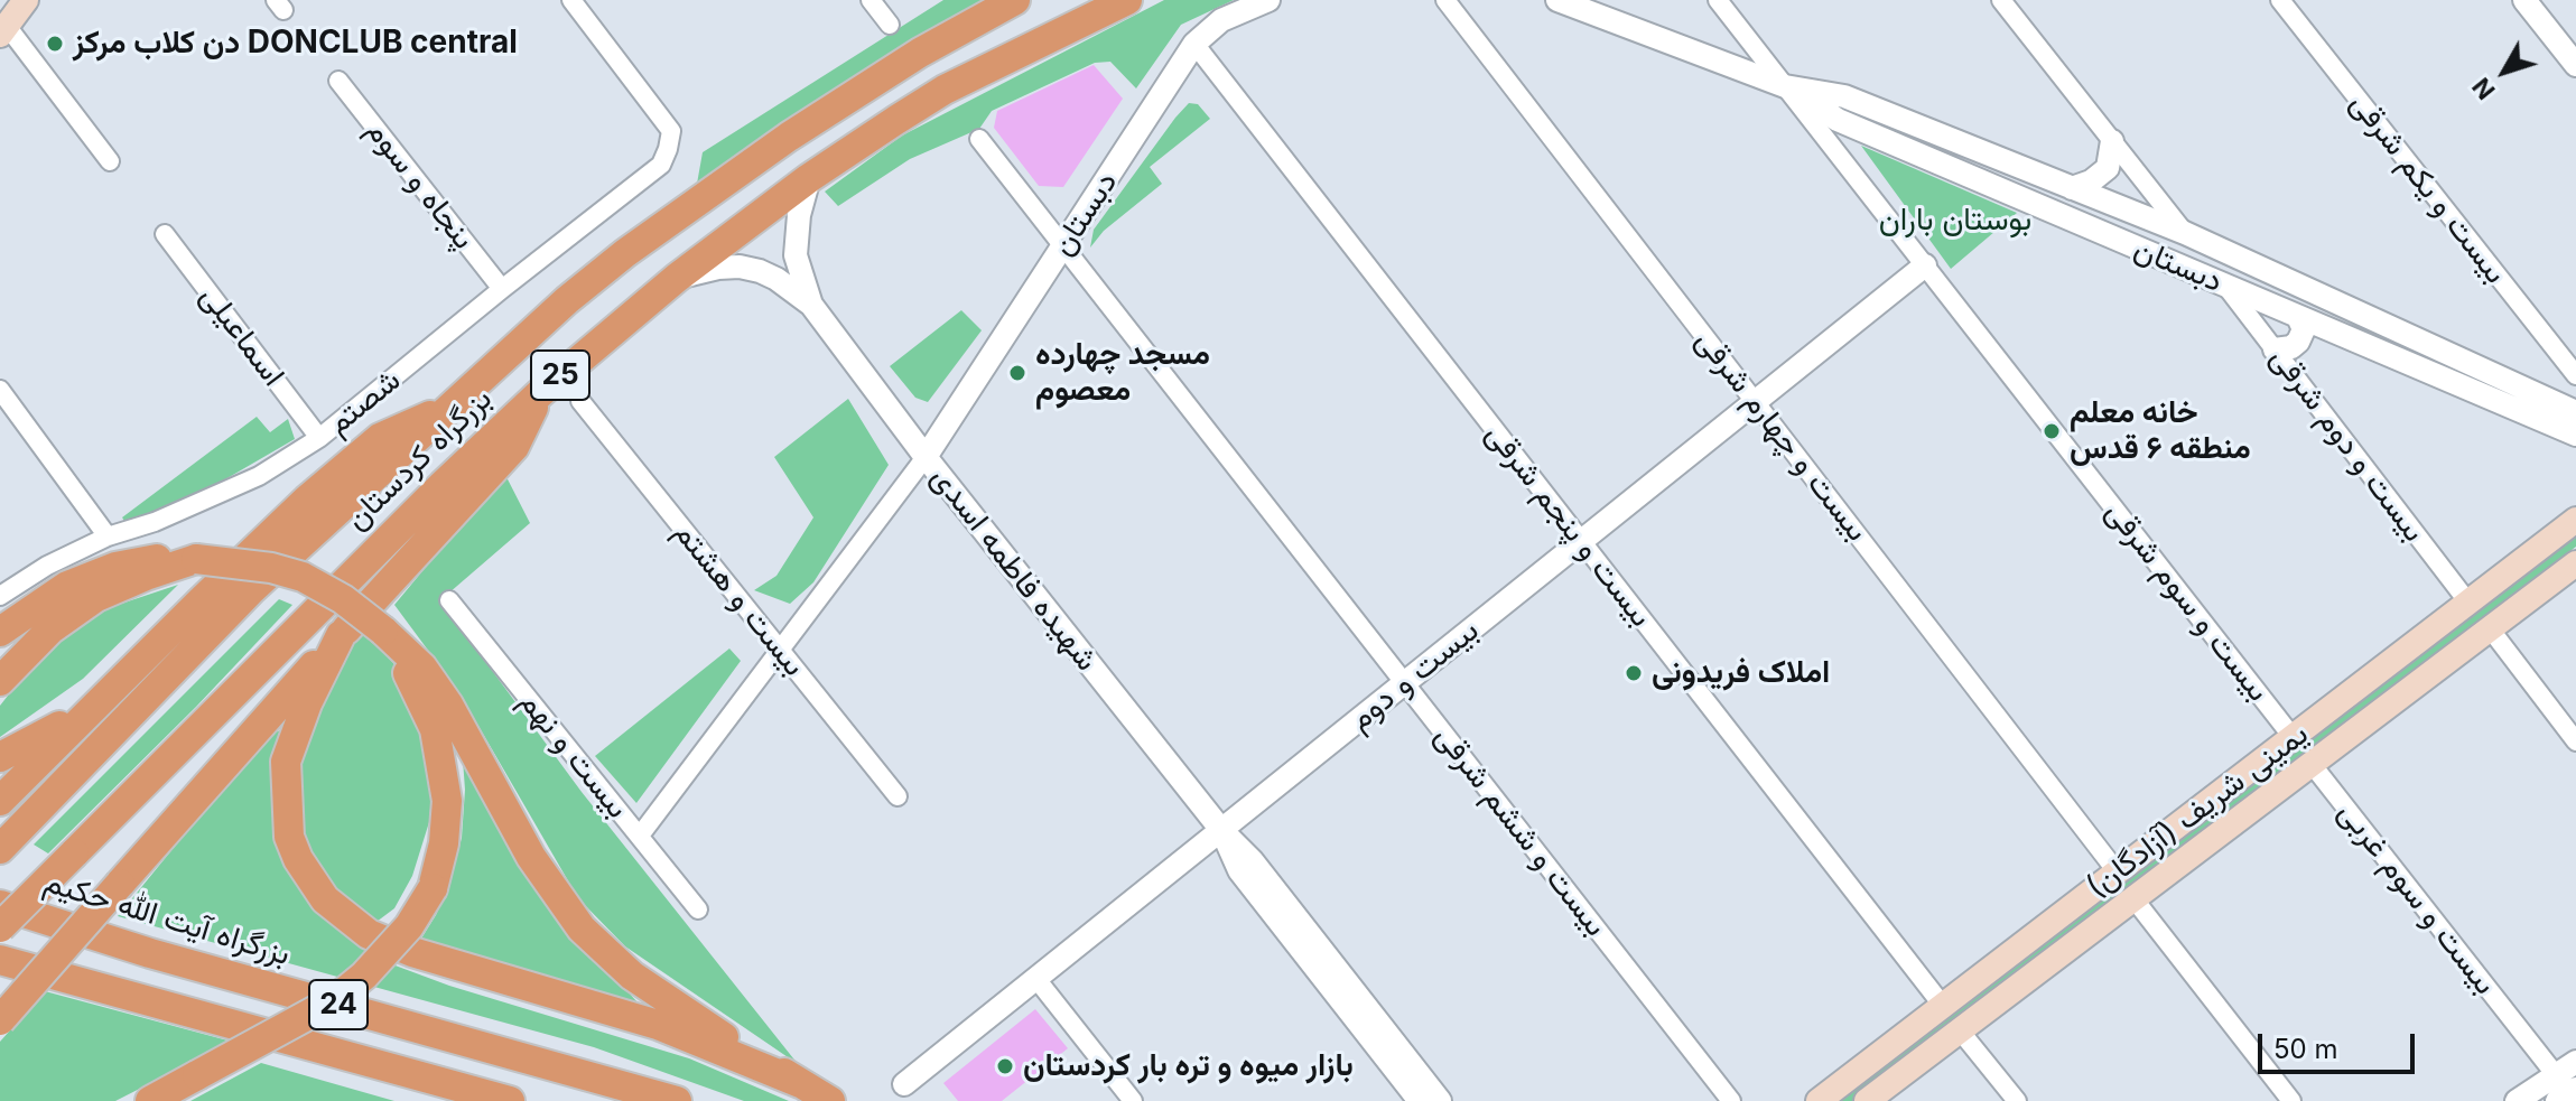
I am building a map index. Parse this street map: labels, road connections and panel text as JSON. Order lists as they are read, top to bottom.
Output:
{
  "streets": {
    "highway": [
      "25",
      "بزرگراه کردستان",
      "بزرگراه آیت الله حکیم",
      "24"
    ],
    "main road": ["یمینی شریف (آزادگان)"],
    "street": [
      "پنجاه و سوم",
      "بیست و یکم شرقی",
      "دبستان",
      "اسماعیلی",
      "شصتم",
      "بیست و چهارم شرقی",
      "بیست و دوم شرقی",
      "بیست و پنجم شرقی",
      "شهیده فاطمه اسدی",
      "بیست و هشتم",
      "بیست و سوم شرقی",
      "بیست و دوم",
      "بیست و نهم",
      "بیست و ششم شرقی",
      "بیست و سوم غربی"
    ]
  },
  "crossings": [
    ["پنجاه و سوم", "شصتم"],
    ["دبستان", "بیست و دوم شرقی"],
    ["دبستان", "بیست و پنجم شرقی"],
    ["دبستان", "شهیده فاطمه اسدی"],
    ["دبستان", "بیست و سوم شرقی"],
    ["دبستان", "بیست و ششم شرقی"],
    ["اسماعیلی", "شصتم"],
    ["بیست و چهارم شرقی", "بیست و دوم"],
    ["بیست و چهارم شرقی", "یمینی شریف (آزادگان)"],
    ["بیست و دوم شرقی", "یمینی شریف (آزادگان)"],
    ["بیست و پنجم شرقی", "بیست و دوم"],
    ["بیست و پنجم شرقی", "یمینی شریف (آزادگان)"],
    ["شهیده فاطمه اسدی", "بیست و دوم"],
    ["بیست و سوم شرقی", "بیست و دوم"],
    ["بیست و سوم شرقی", "یمینی شریف (آزادگان)"],
    ["بیست و دوم", "بیست و ششم شرقی"],
    ["یمینی شریف (آزادگان)", "بیست و سوم غربی"]
  ],
  "parks": ["بوستان باران"],
  "places": [
    "دن کلاب مرکز DONCLUB central",
    "مسجد چهارده معصوم",
    "خانه معلم منطقه ۶ قدس",
    "املاک فریدونی",
    "بازار میوه و تره بار کردستان"
  ],
  "scale_bar": "50 m",
  "north": "bottom left"
}
